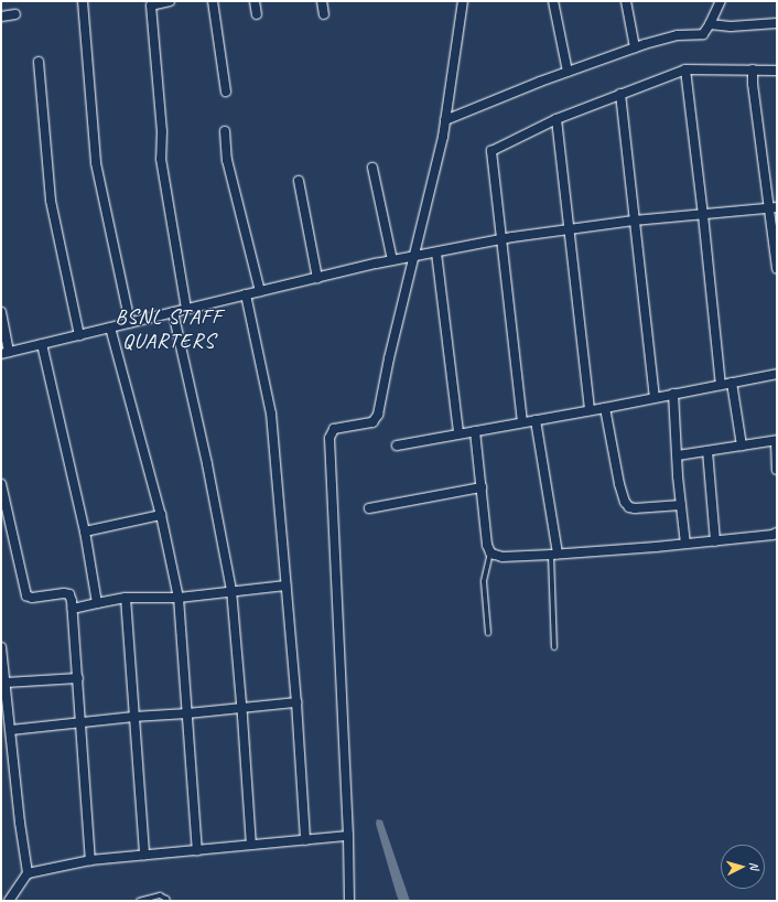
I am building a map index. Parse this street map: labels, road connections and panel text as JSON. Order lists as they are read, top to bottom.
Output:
{
  "districts": ["BSNL STAFF QUARTERS"],
  "north": "right"
}
